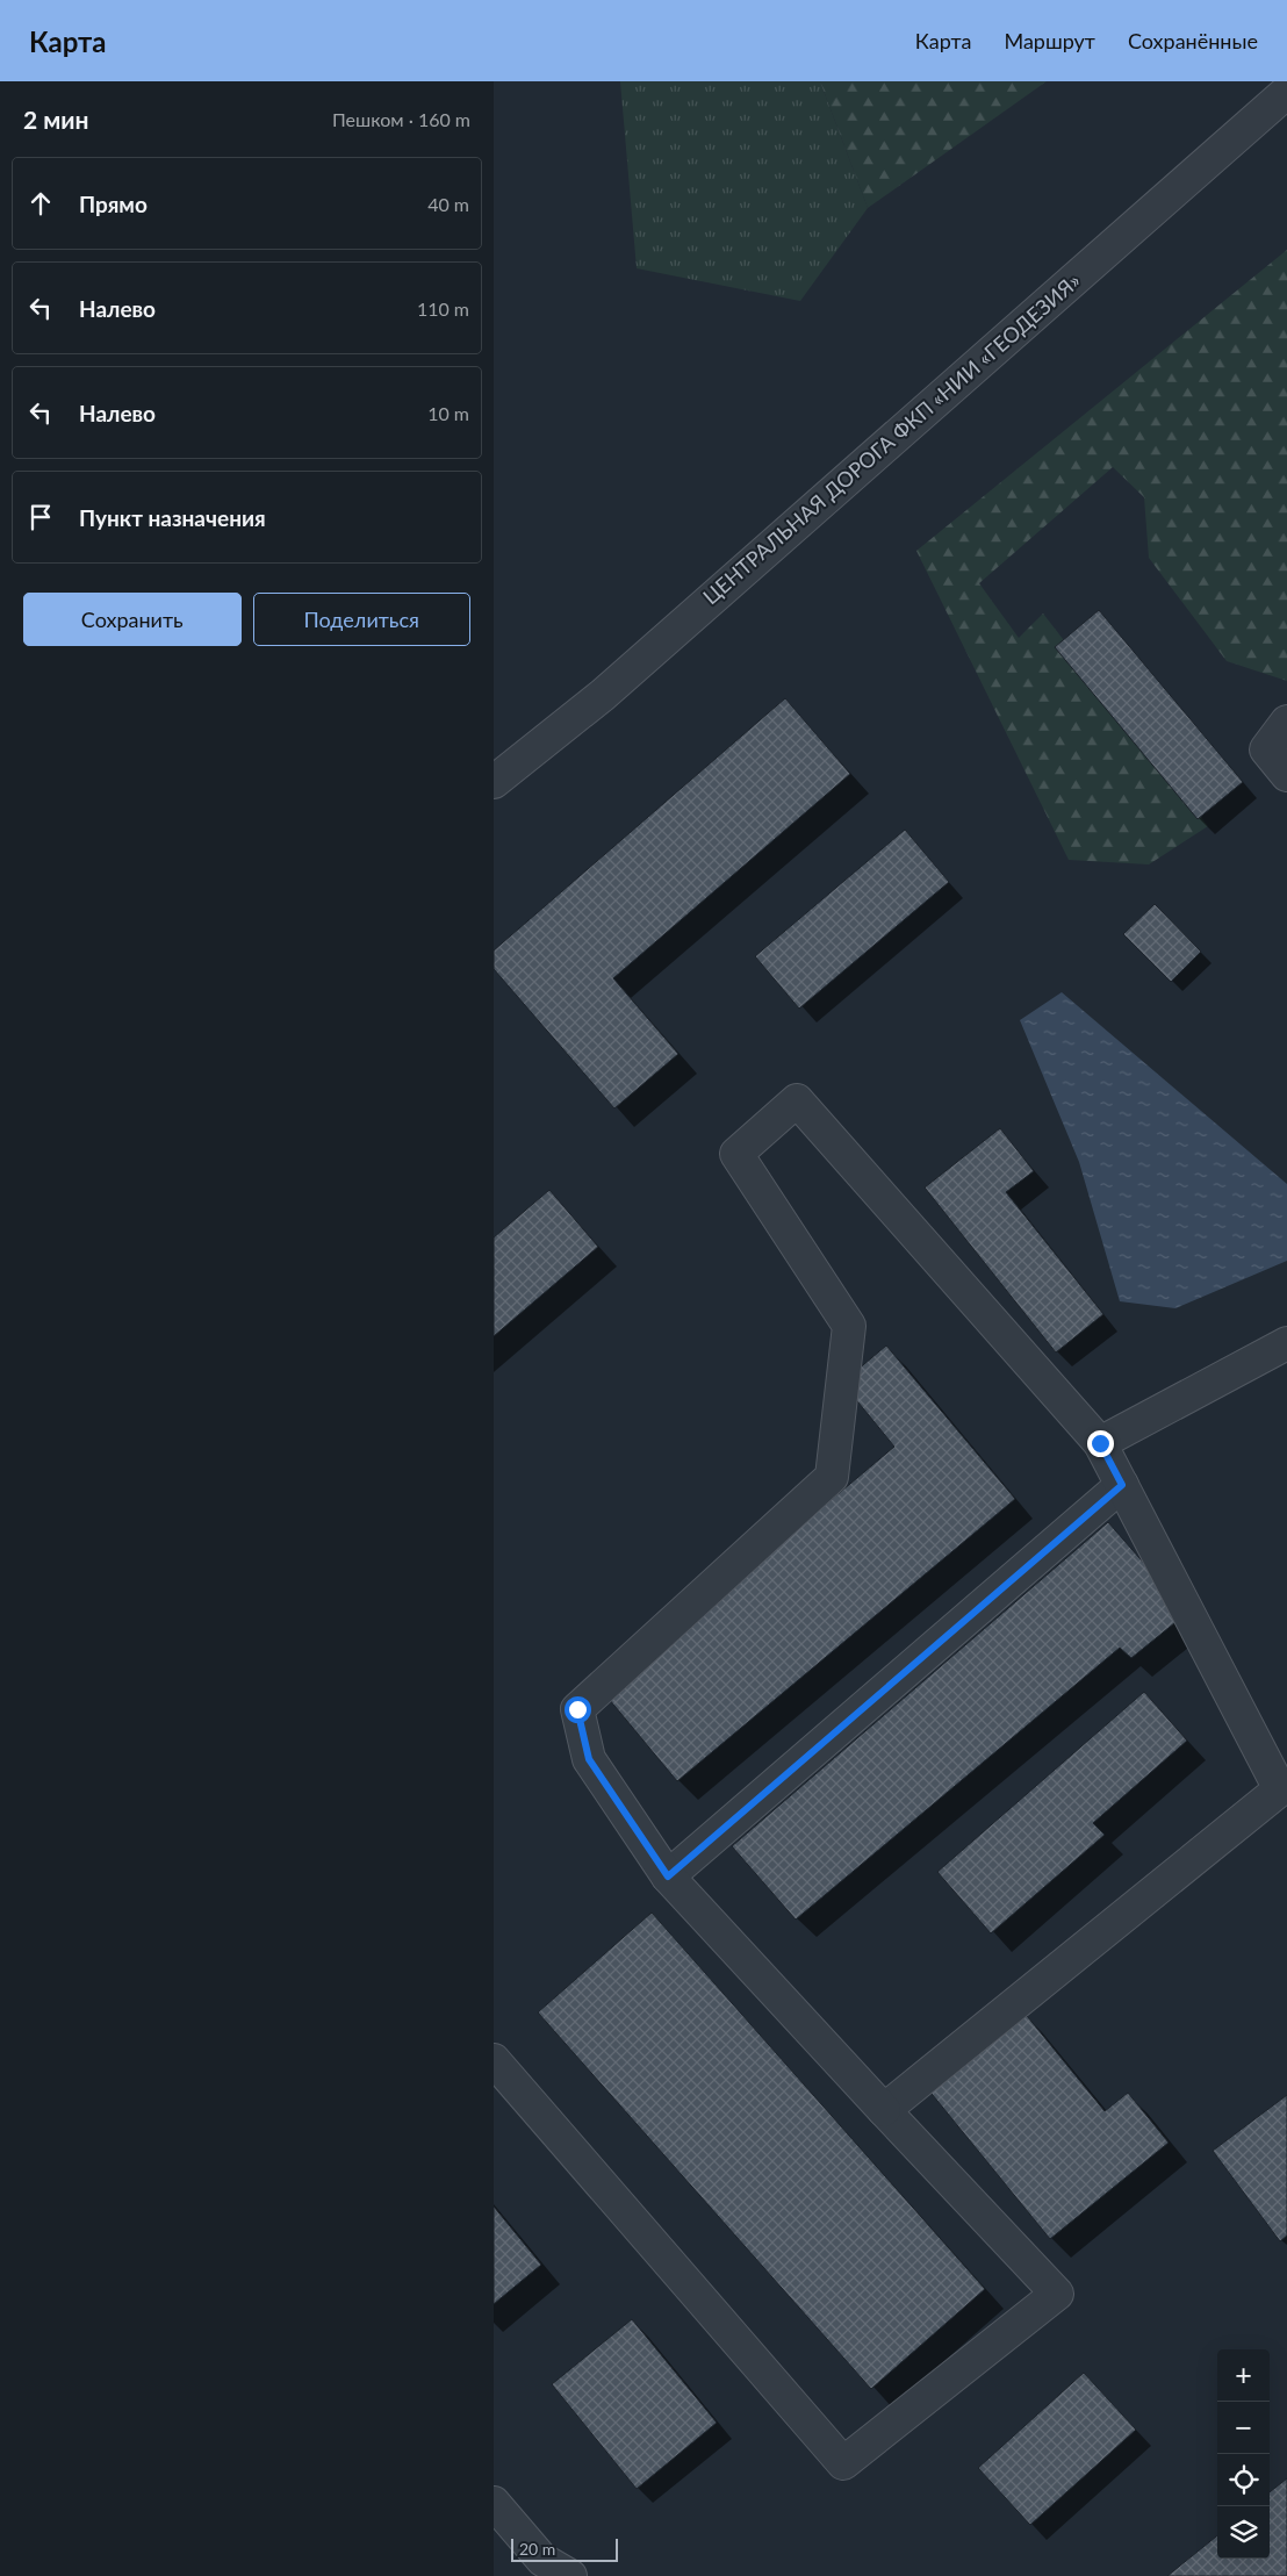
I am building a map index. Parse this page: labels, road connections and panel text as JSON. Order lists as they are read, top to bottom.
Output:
{
  "streets": {
    "street": ["ЦЕНТРАЛЬНАЯ ДОРОГА ФКП «НИИ «ГЕОДЕЗИЯ»"]
  },
  "scale_bar": "20 m",
  "page": {
    "header": "Карта",
    "nav": ["Карта", "Маршрут", "Сохранённые"],
    "heading": ["2 мин", "Пешком · 160 m"],
    "list": [
      ["Прямо", "40 m"],
      ["Налево", "110 m"],
      ["Налево", "10 m"],
      "Пункт назначения"
    ],
    "buttons": ["Сохранить", "Поделиться"],
    "map_buttons": ["+", "−"],
    "scale": "20 m"
  }
}
